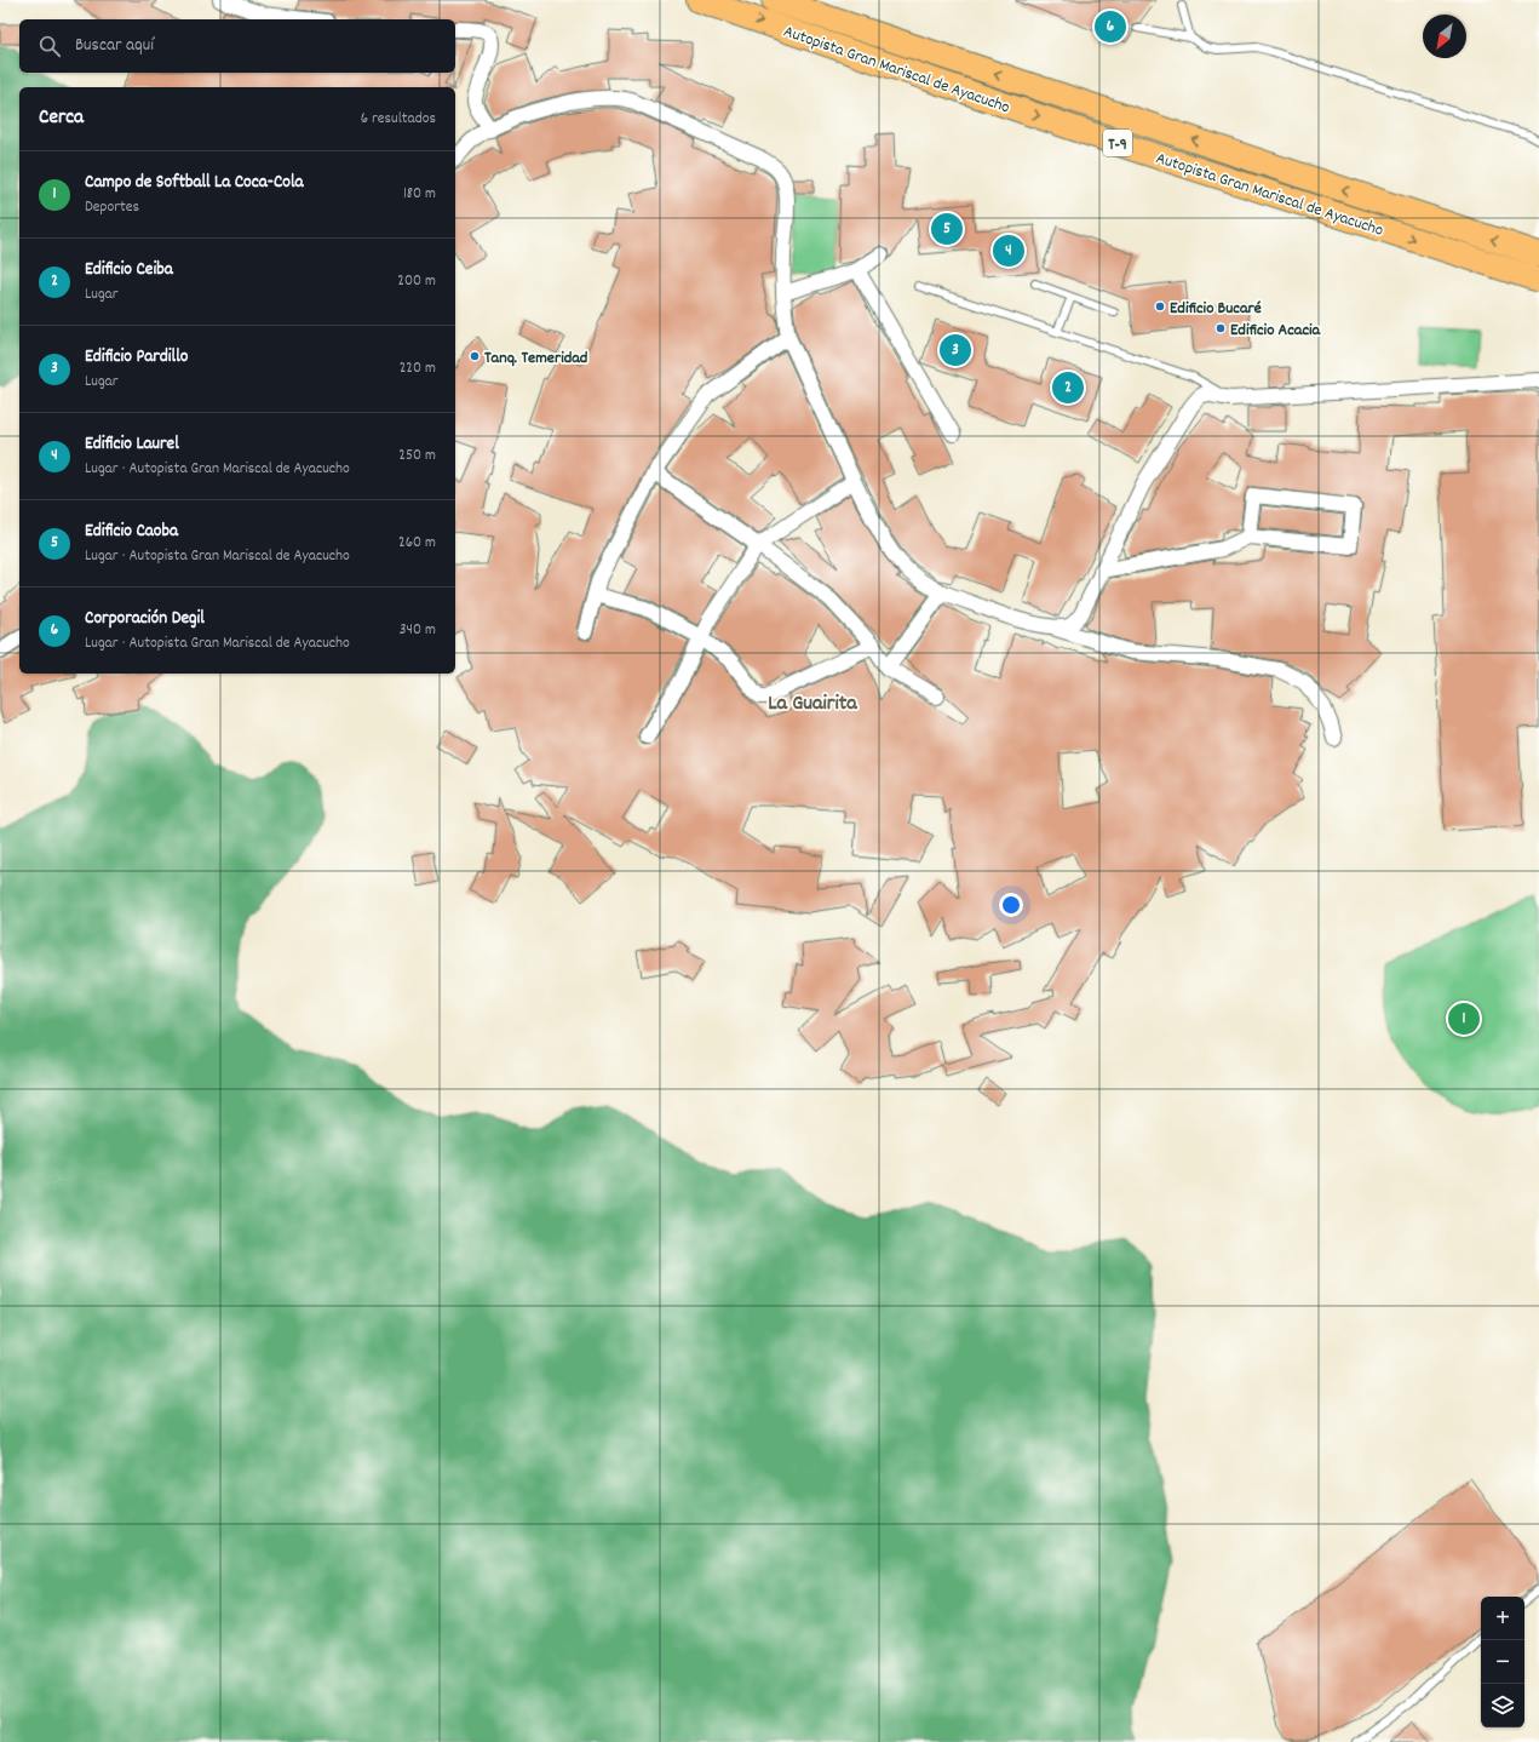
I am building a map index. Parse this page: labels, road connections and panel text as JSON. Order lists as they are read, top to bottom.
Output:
{
  "streets": {
    "highway": ["Autopista Gran Mariscal de Ayacucho", "T-9"]
  },
  "districts": ["La Guairita"],
  "places": ["Edificio Bucaré", "Edificio Acacia", "Tanq. Temeridad"],
  "north": "bottom left",
  "page": {
    "pins": [
      "6",
      "5",
      "4",
      "3",
      "2",
      "1"
    ],
    "search": "Buscar aquí",
    "heading": ["Cerca", "6 resultados"],
    "list": [
      {
        "mark": "1",
        "name": "Campo de Softball La Coca-Cola",
        "note": "Deportes",
        "value": "180 m"
      },
      {
        "mark": "2",
        "name": "Edificio Ceiba",
        "note": "Lugar",
        "value": "200 m"
      },
      {
        "mark": "3",
        "name": "Edificio Pardillo",
        "note": "Lugar",
        "value": "220 m"
      },
      {
        "mark": "4",
        "name": "Edificio Laurel",
        "note": "Lugar · Autopista Gran Mariscal de Ayacucho",
        "value": "250 m"
      },
      {
        "mark": "5",
        "name": "Edificio Caoba",
        "note": "Lugar · Autopista Gran Mariscal de Ayacucho",
        "value": "260 m"
      },
      {
        "mark": "6",
        "name": "Corporación Degil",
        "note": "Lugar · Autopista Gran Mariscal de Ayacucho",
        "value": "340 m"
      }
    ],
    "map_buttons": ["+", "−"]
  }
}
